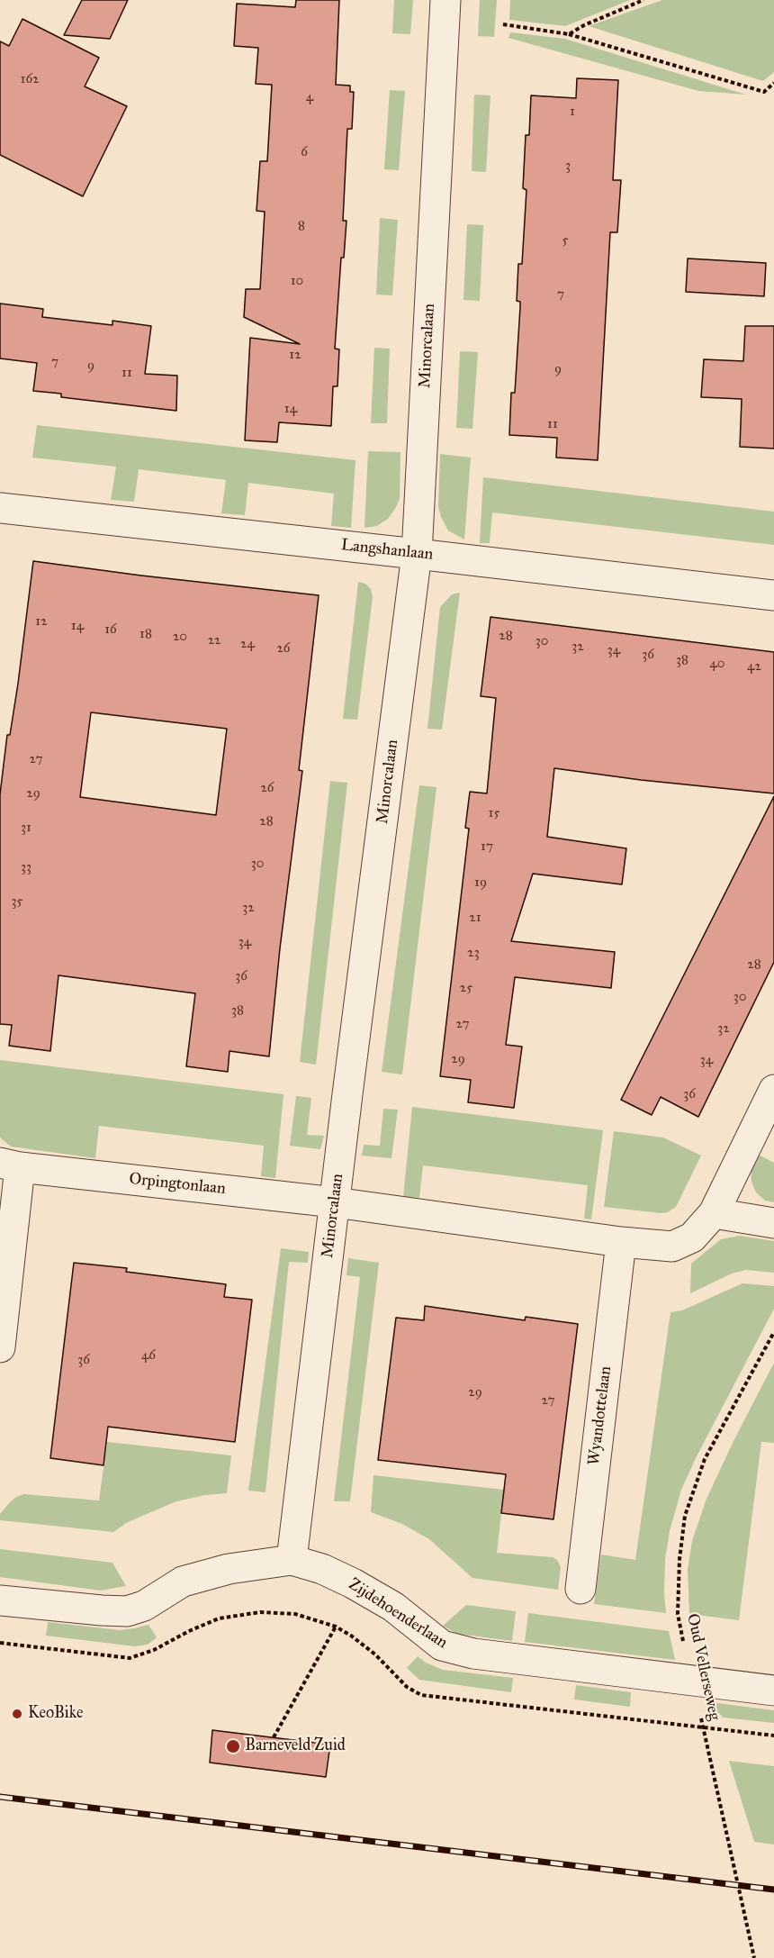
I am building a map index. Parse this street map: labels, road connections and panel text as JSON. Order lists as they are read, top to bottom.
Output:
{
  "streets": {
    "street": [
      "Minorcalaan",
      "Langshanlaan",
      "Orpingtonlaan",
      "Wyandottelaan",
      "Zijdehoenderlaan"
    ],
    "path": ["Oud Vellerseweg"]
  },
  "crossings": [
    ["Minorcalaan", "Langshanlaan"],
    ["Minorcalaan", "Orpingtonlaan"],
    ["Minorcalaan", "Zijdehoenderlaan"],
    ["Zijdehoenderlaan", "Oud Vellerseweg"]
  ],
  "places": ["KeoBike", "Barneveld Zuid"],
  "house_numbers": [
    "162",
    "4",
    "1",
    "6",
    "3",
    "8",
    "5",
    "10",
    "7",
    "12",
    "7",
    "9",
    "9",
    "11",
    "14",
    "11",
    "12",
    "14",
    "16",
    "18",
    "28",
    "20",
    "22",
    "30",
    "24",
    "32",
    "26",
    "34",
    "36",
    "38",
    "40",
    "42",
    "27",
    "26",
    "29",
    "15",
    "28",
    "31",
    "17",
    "30",
    "33",
    "19",
    "35",
    "32",
    "21",
    "34",
    "23",
    "28",
    "36",
    "25",
    "30",
    "38",
    "27",
    "32",
    "29",
    "34",
    "36",
    "46",
    "36",
    "29",
    "27"
  ]
}
